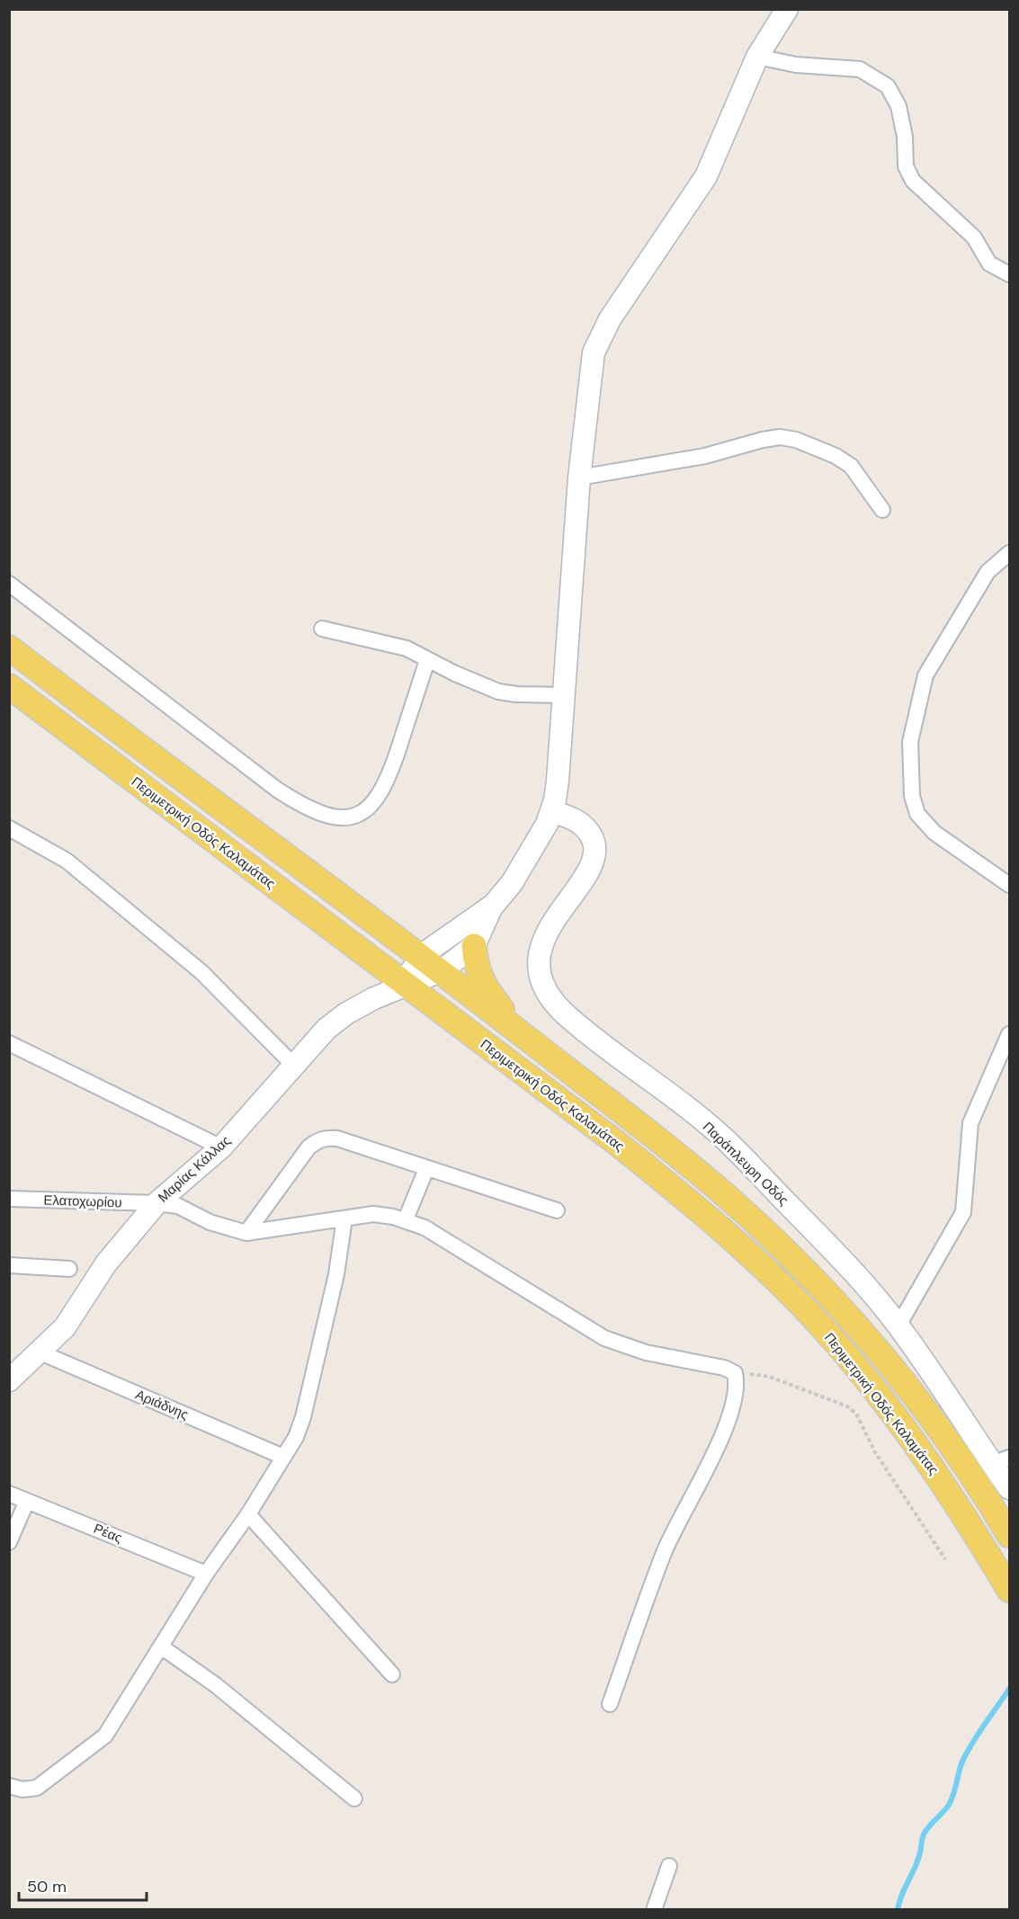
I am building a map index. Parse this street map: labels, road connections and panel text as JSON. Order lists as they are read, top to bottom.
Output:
{
  "streets": {
    "main road": ["Περιμετρική Οδός Καλαμάτας"],
    "street": [
      "Παράπλευρη Οδός",
      "Μαρίας Κάλλας",
      "Ελατοχωρίου",
      "Αριάδνης",
      "Ρέας"
    ]
  },
  "crossings": [
    ["Περιμετρική Οδός Καλαμάτας", "Μαρίας Κάλλας"],
    ["Μαρίας Κάλλας", "Ελατοχωρίου"],
    ["Μαρίας Κάλλας", "Αριάδνης"]
  ],
  "scale_bar": "50 m"
}
